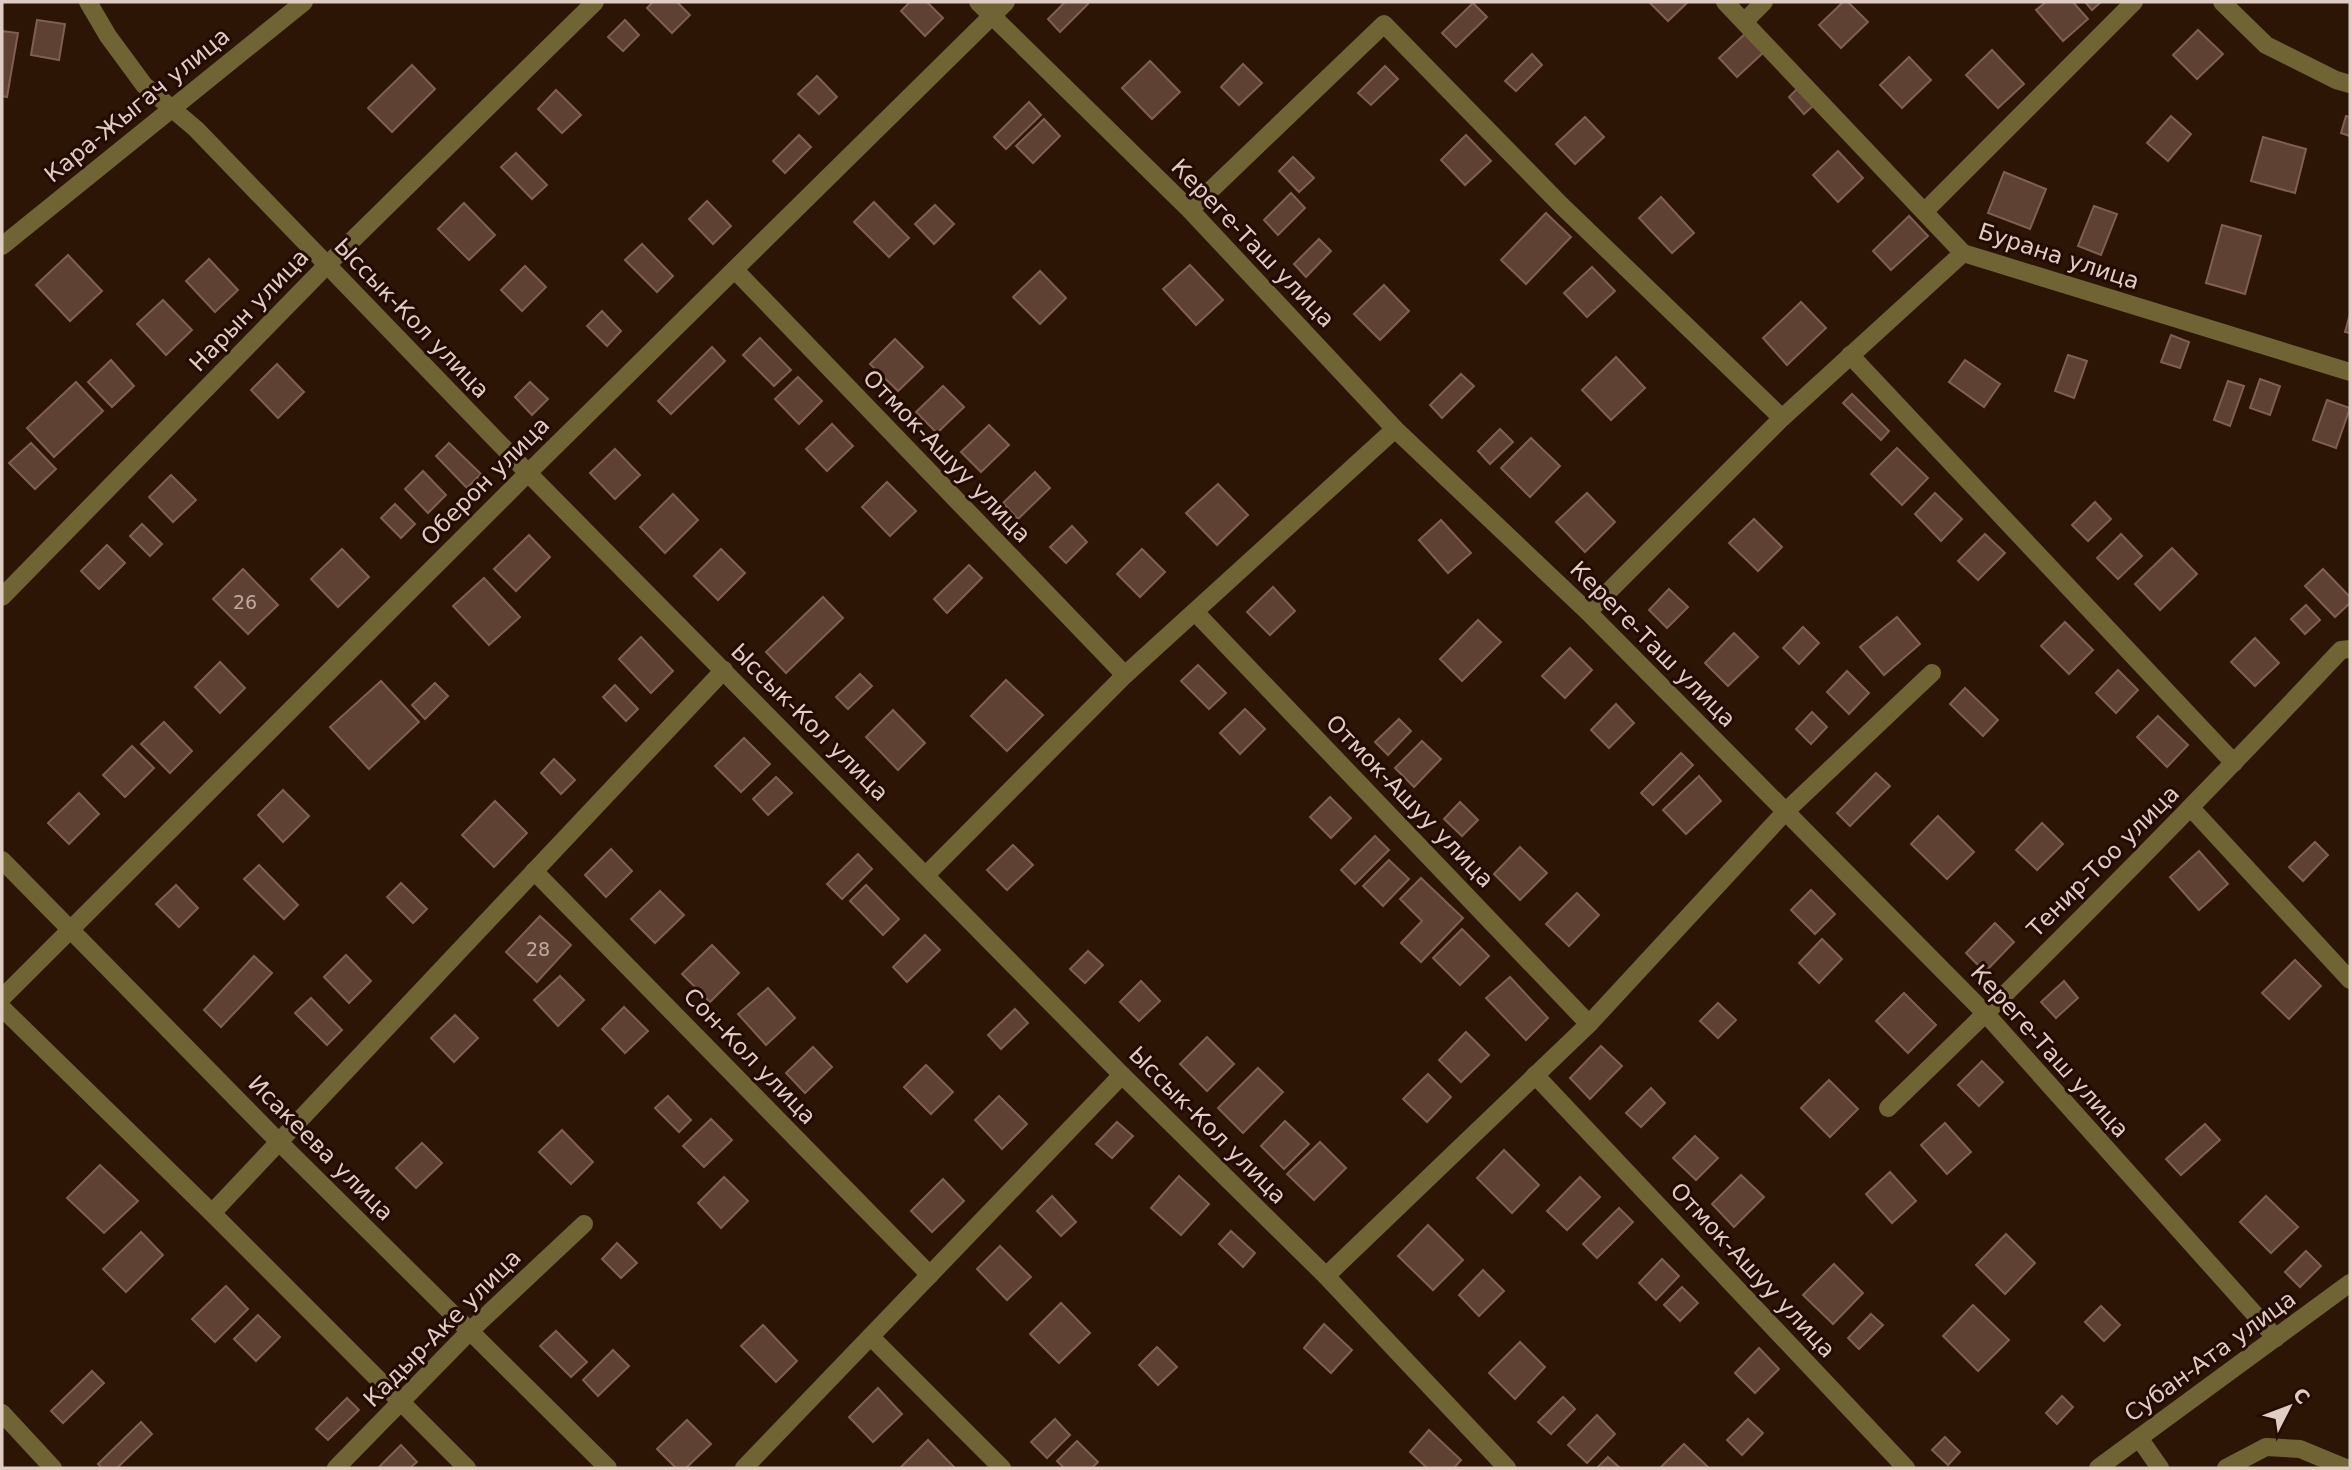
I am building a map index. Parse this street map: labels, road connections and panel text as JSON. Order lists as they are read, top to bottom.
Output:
{
  "streets": {
    "street": [
      "Кара-Жыгач улица",
      "Кереге-Таш улица",
      "Бурана улица",
      "Нарын улица",
      "Ыссык-Кол улица",
      "Отмок-Ашуу улица",
      "Оберон улица",
      "Тенир-Тоо улица",
      "Сон-Кол улица",
      "Исакеева улица",
      "Кадыр-Аке улица",
      "Субан-Ата улица"
    ]
  },
  "crossings": [
    ["Кара-Жыгач улица", "Ыссык-Кол улица"],
    ["Кереге-Таш улица", "Оберон улица"],
    ["Кереге-Таш улица", "Тенир-Тоо улица"],
    ["Кереге-Таш улица", "Субан-Ата улица"],
    ["Нарын улица", "Ыссык-Кол улица"],
    ["Ыссык-Кол улица", "Оберон улица"],
    ["Отмок-Ашуу улица", "Оберон улица"],
    ["Оберон улица", "Исакеева улица"],
    ["Исакеева улица", "Кадыр-Аке улица"]
  ],
  "house_numbers": ["26", "28"],
  "north": "top right"
}
